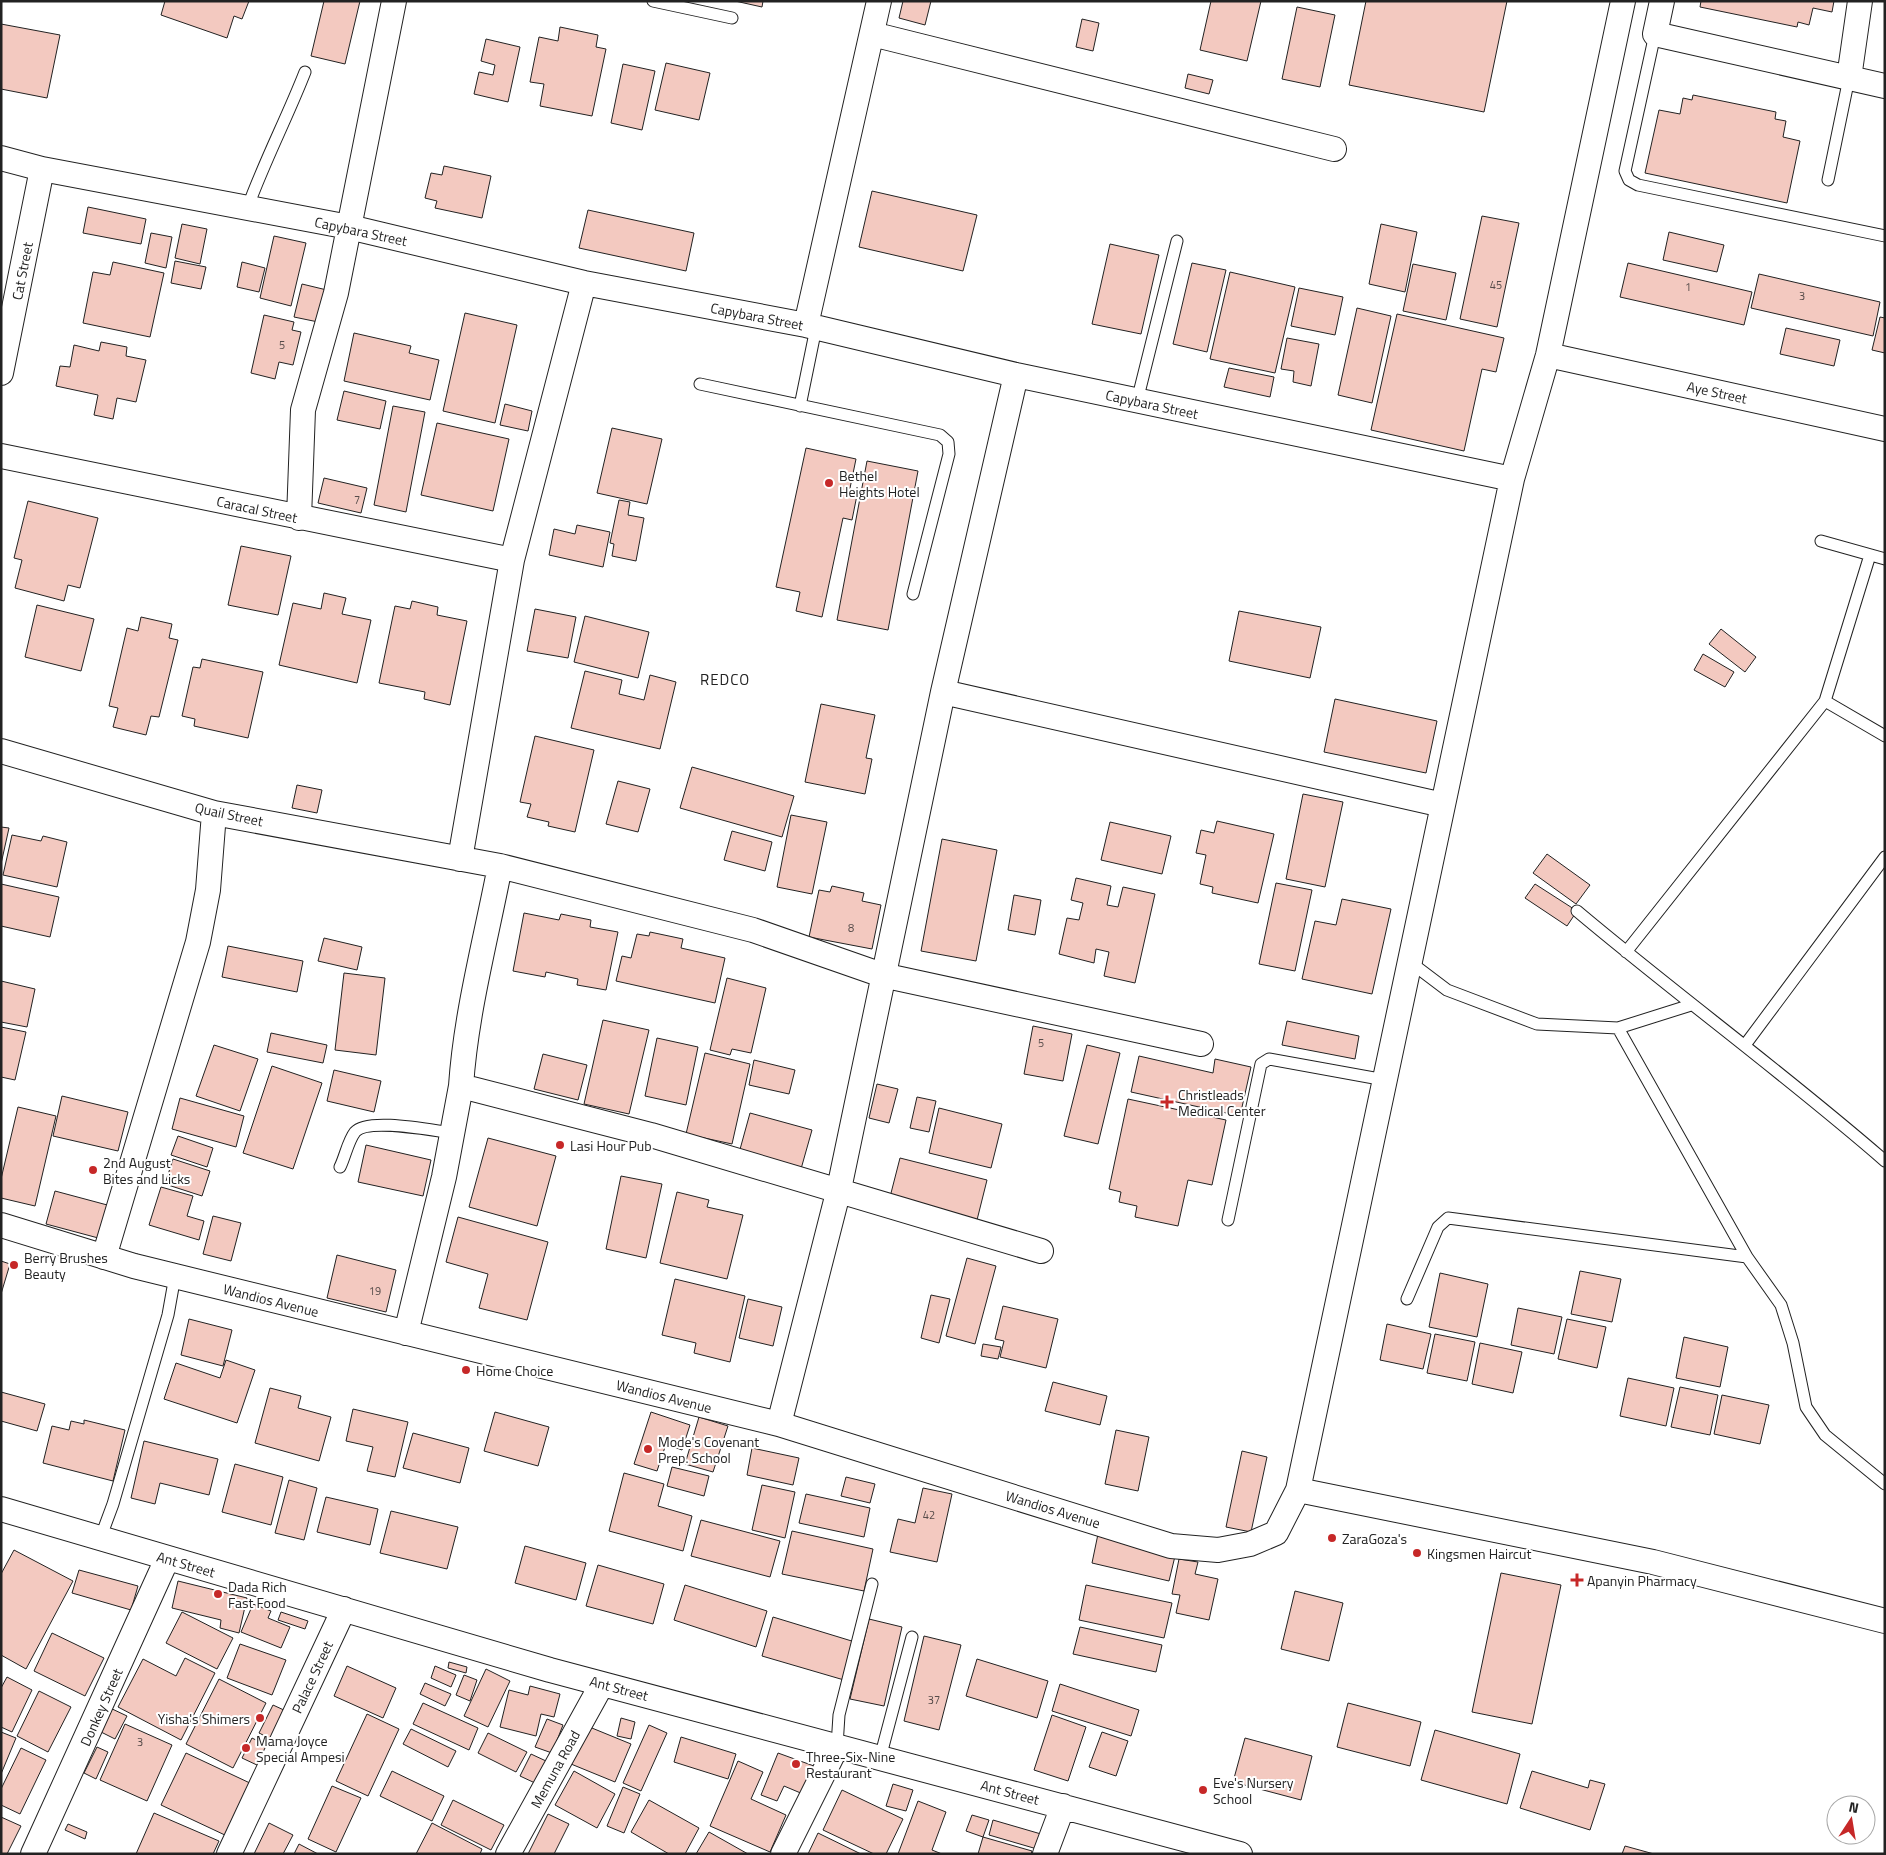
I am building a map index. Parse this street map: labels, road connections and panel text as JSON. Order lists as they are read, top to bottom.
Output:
{
  "streets": {
    "street": [
      "Capybara Street",
      "Cat Street",
      "Aye Street",
      "Caracal Street",
      "Quail Street",
      "Wandios Avenue",
      "Ant Street",
      "Palace Street",
      "Donkey Street",
      "Memuna Road"
    ]
  },
  "crossings": [
    ["Capybara Street", "Cat Street"],
    ["Capybara Street", "Wandios Avenue"],
    ["Aye Street", "Wandios Avenue"],
    ["Ant Street", "Palace Street"],
    ["Ant Street", "Donkey Street"],
    ["Ant Street", "Memuna Road"]
  ],
  "districts": ["REDCO"],
  "places": {
    "other": [
      "Bethel Heights Hotel",
      "Lasi Hour Pub",
      "2nd August Bites and Licks",
      "Berry Brushes Beauty",
      "Home Choice",
      "Mode's Covenant Prep. School",
      "ZaraGoza's",
      "Kingsmen Haircut",
      "Dada Rich Fast Food",
      "Yisha's Shimers",
      "Mama Joyce Special Ampesi",
      "Three-Six-Nine Restaurant",
      "Eve's Nursery School"
    ],
    "health": ["Christleads Medical Center", "Apanyin Pharmacy"]
  },
  "house_numbers": [
    "45",
    "1",
    "3",
    "5",
    "7",
    "8",
    "5",
    "19",
    "42",
    "37",
    "3"
  ],
  "north": "top"
}
